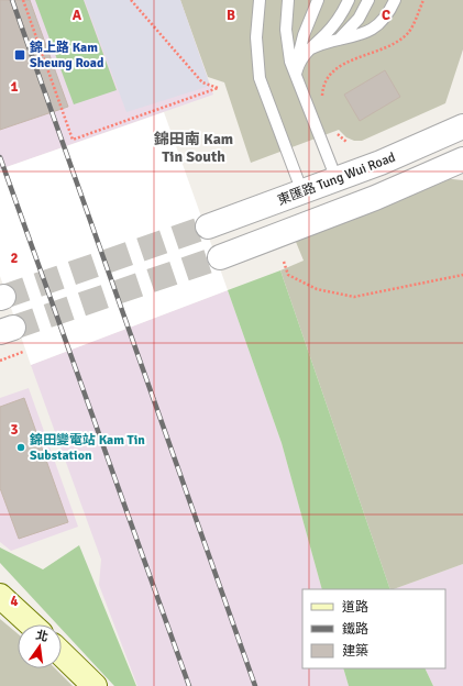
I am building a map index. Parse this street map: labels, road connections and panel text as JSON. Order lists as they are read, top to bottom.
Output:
{
  "streets": {
    "street": ["東匯路 Tung Wui Road"]
  },
  "districts": ["錦田南 Kam Tin South"],
  "places": {
    "transit": ["錦上路 Kam Sheung Road"],
    "other": ["錦田變電站 Kam Tin Substation"]
  },
  "legend": ["道路", "鐵路", "建築"],
  "north": "top",
  "grid": {
    "columns": ["A", "B", "C"],
    "rows": [
      "1",
      "2",
      "3",
      "4"
    ]
  }
}
